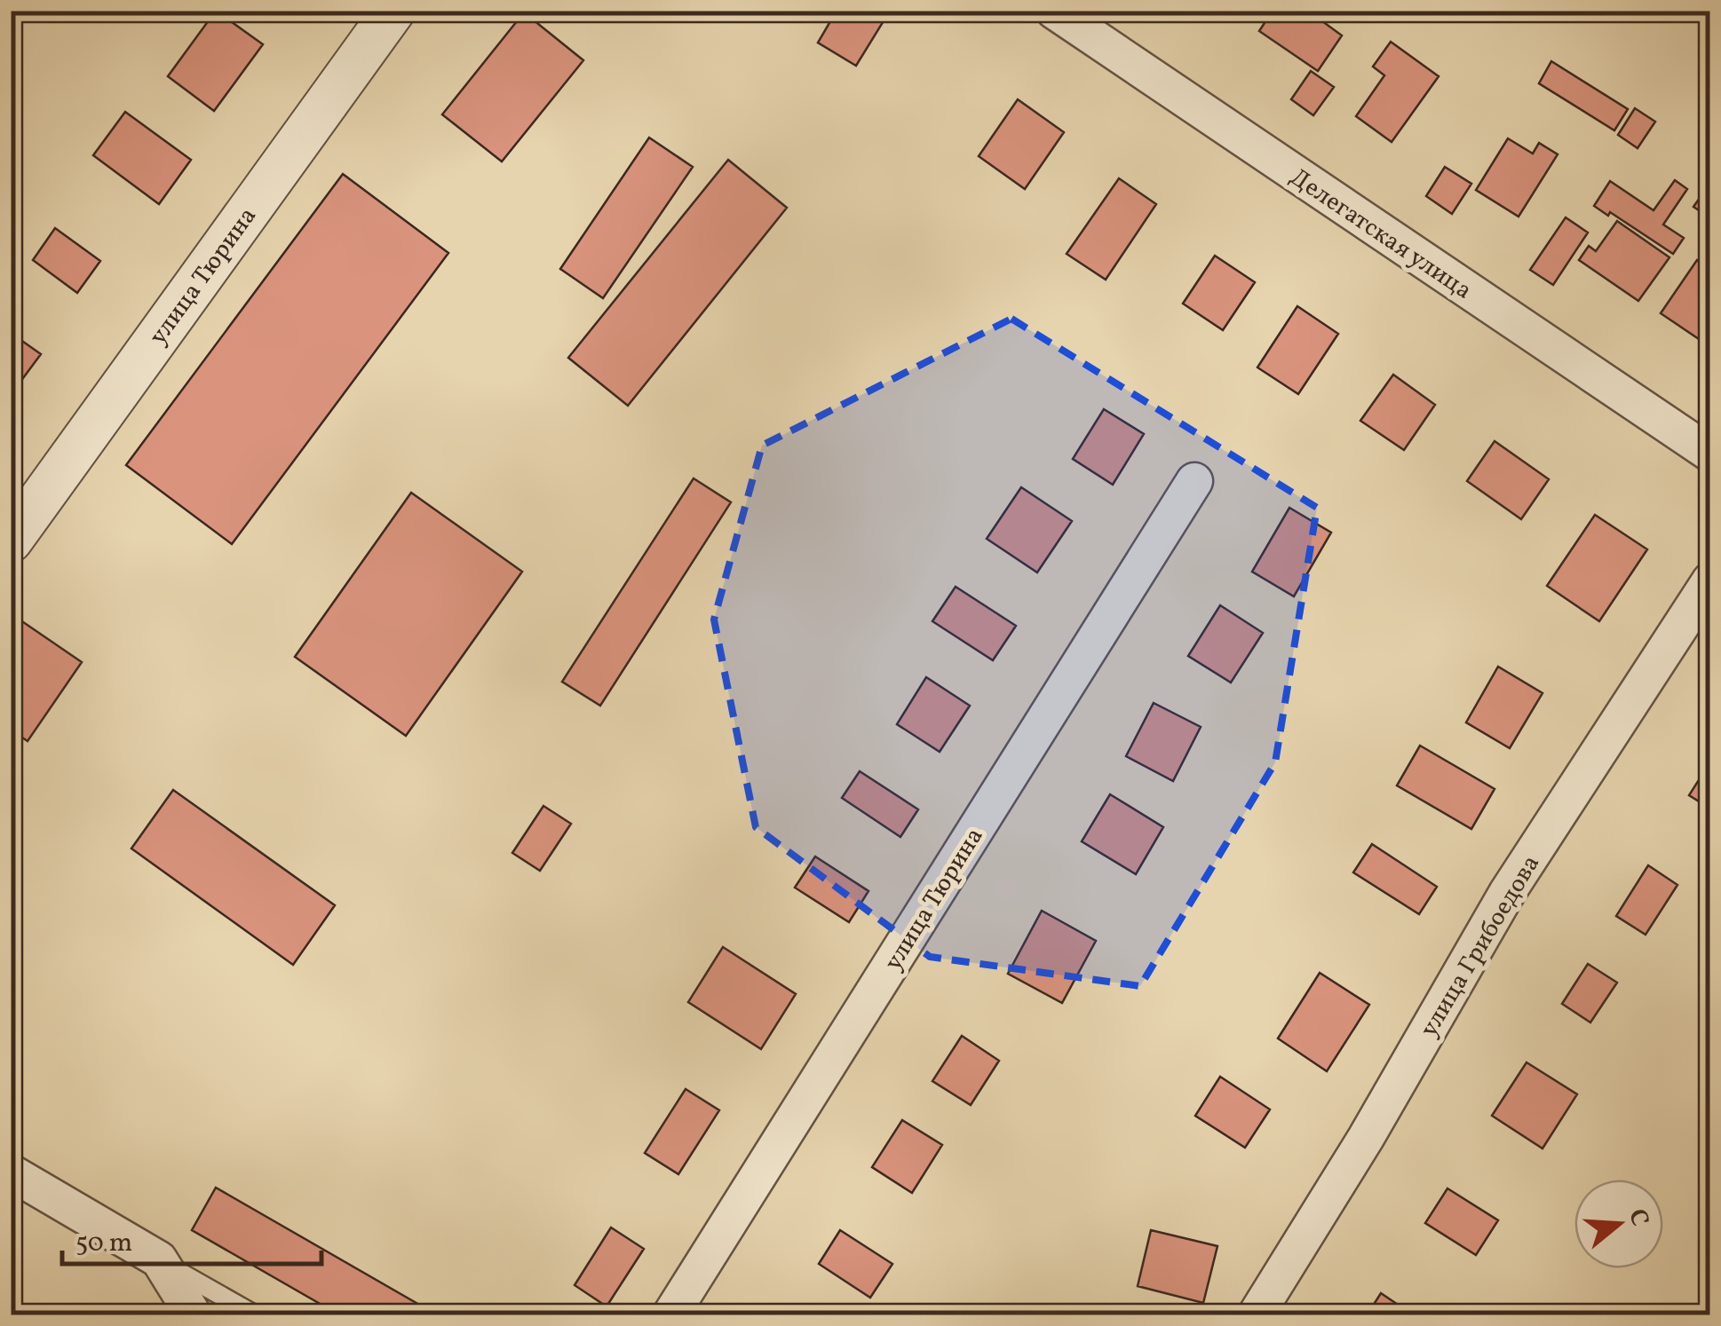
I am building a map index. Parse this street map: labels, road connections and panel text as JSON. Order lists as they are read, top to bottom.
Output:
{
  "streets": {
    "street": ["Делегатская улица", "улица Тюрина", "улица Грибоедова"]
  },
  "scale_bar": "50 m",
  "north": "right"
}
